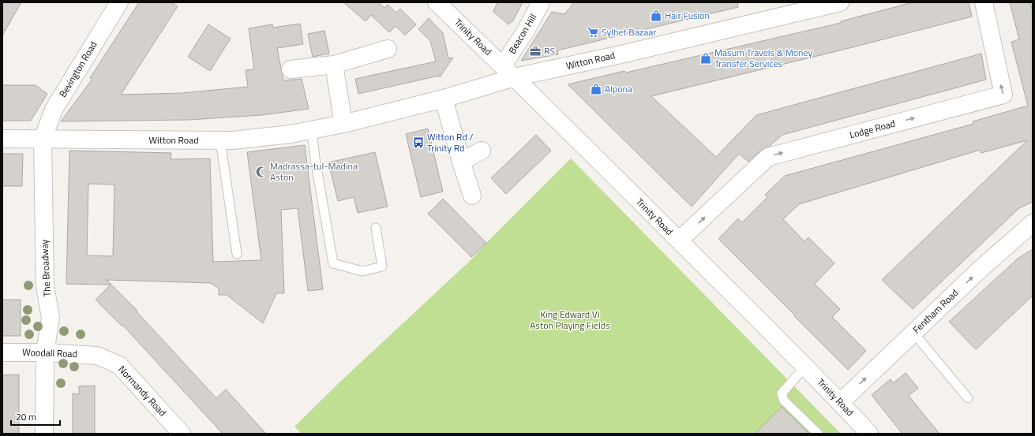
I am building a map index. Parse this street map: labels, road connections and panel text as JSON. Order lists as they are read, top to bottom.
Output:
{
  "streets": {
    "street": [
      "Beacon Hill",
      "Trinity Road",
      "Witton Road",
      "Bevington Road",
      "Lodge Road",
      "The Broadway",
      "Fentham Road",
      "Woodall Road",
      "Normandy Road"
    ]
  },
  "crossings": [
    ["Beacon Hill", "Trinity Road"],
    ["Trinity Road", "Witton Road"],
    ["Trinity Road", "Lodge Road"],
    ["Trinity Road", "Fentham Road"],
    ["Witton Road", "Bevington Road"],
    ["Witton Road", "The Broadway"],
    ["Bevington Road", "The Broadway"],
    ["The Broadway", "Woodall Road"],
    ["Woodall Road", "Normandy Road"]
  ],
  "one_way": ["Lodge Road", "Fentham Road"],
  "parks": ["King Edward VI Aston Playing Fields"],
  "places": {
    "shop": ["Hair Fusion", "Masum Travels & Money Transfer Services", "Alpona"],
    "supermarket": ["Sylhet Bazaar"],
    "office": ["RS"],
    "bus stop": ["Witton Rd / Trinity Rd"],
    "mosque": ["Madrassa-tul-Madina Aston"]
  },
  "scale_bar": "20 m"
}
